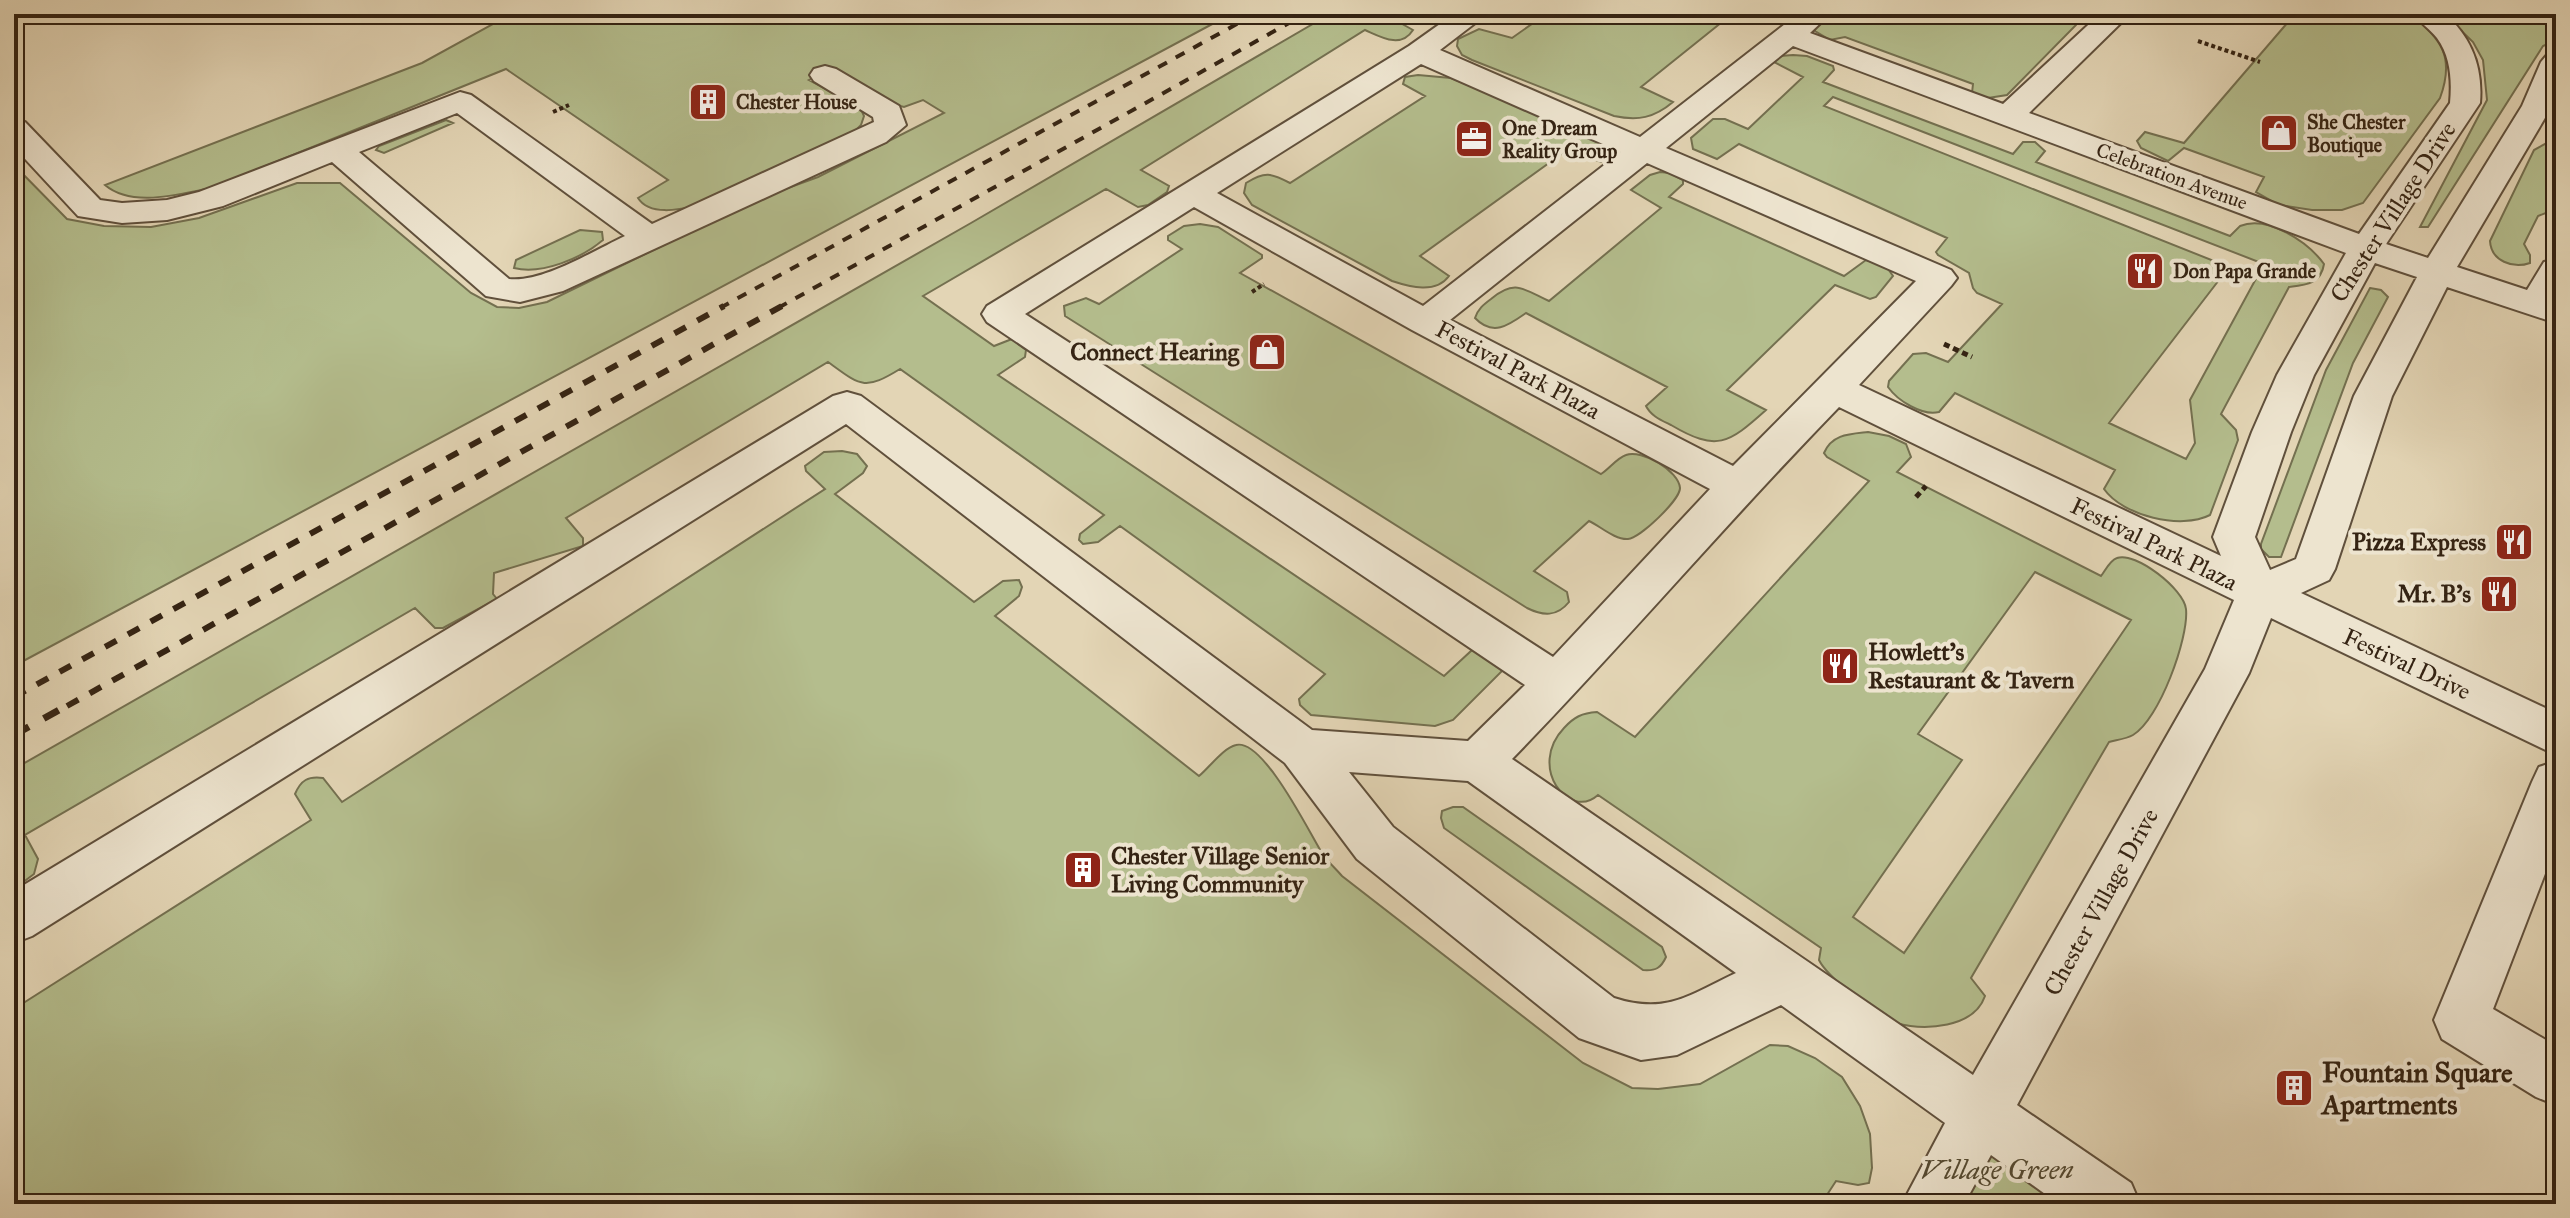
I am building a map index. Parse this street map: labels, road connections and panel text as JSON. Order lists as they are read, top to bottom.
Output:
{
  "streets": {
    "street": [
      "Celebration Avenue",
      "Chester Village Drive",
      "Festival Park Plaza",
      "Festival Drive"
    ]
  },
  "crossings": [
    ["Celebration Avenue", "Chester Village Drive"],
    ["Celebration Avenue", "Festival Park Plaza"],
    ["Chester Village Drive", "Festival Park Plaza"],
    ["Chester Village Drive", "Festival Drive"],
    ["Festival Park Plaza", "Festival Drive"]
  ],
  "parks": ["Village Green"],
  "places": {
    "building": ["Chester House", "Chester Village Senior Living Community", "Fountain Square Apartments"],
    "shop": ["She Chester Boutique", "Connect Hearing"],
    "office": ["One Dream Reality Group"],
    "restaurant": [
      "Don Papa Grande",
      "Pizza Express",
      "Mr. B's",
      "Howlett's Restaurant & Tavern"
    ]
  }
}
